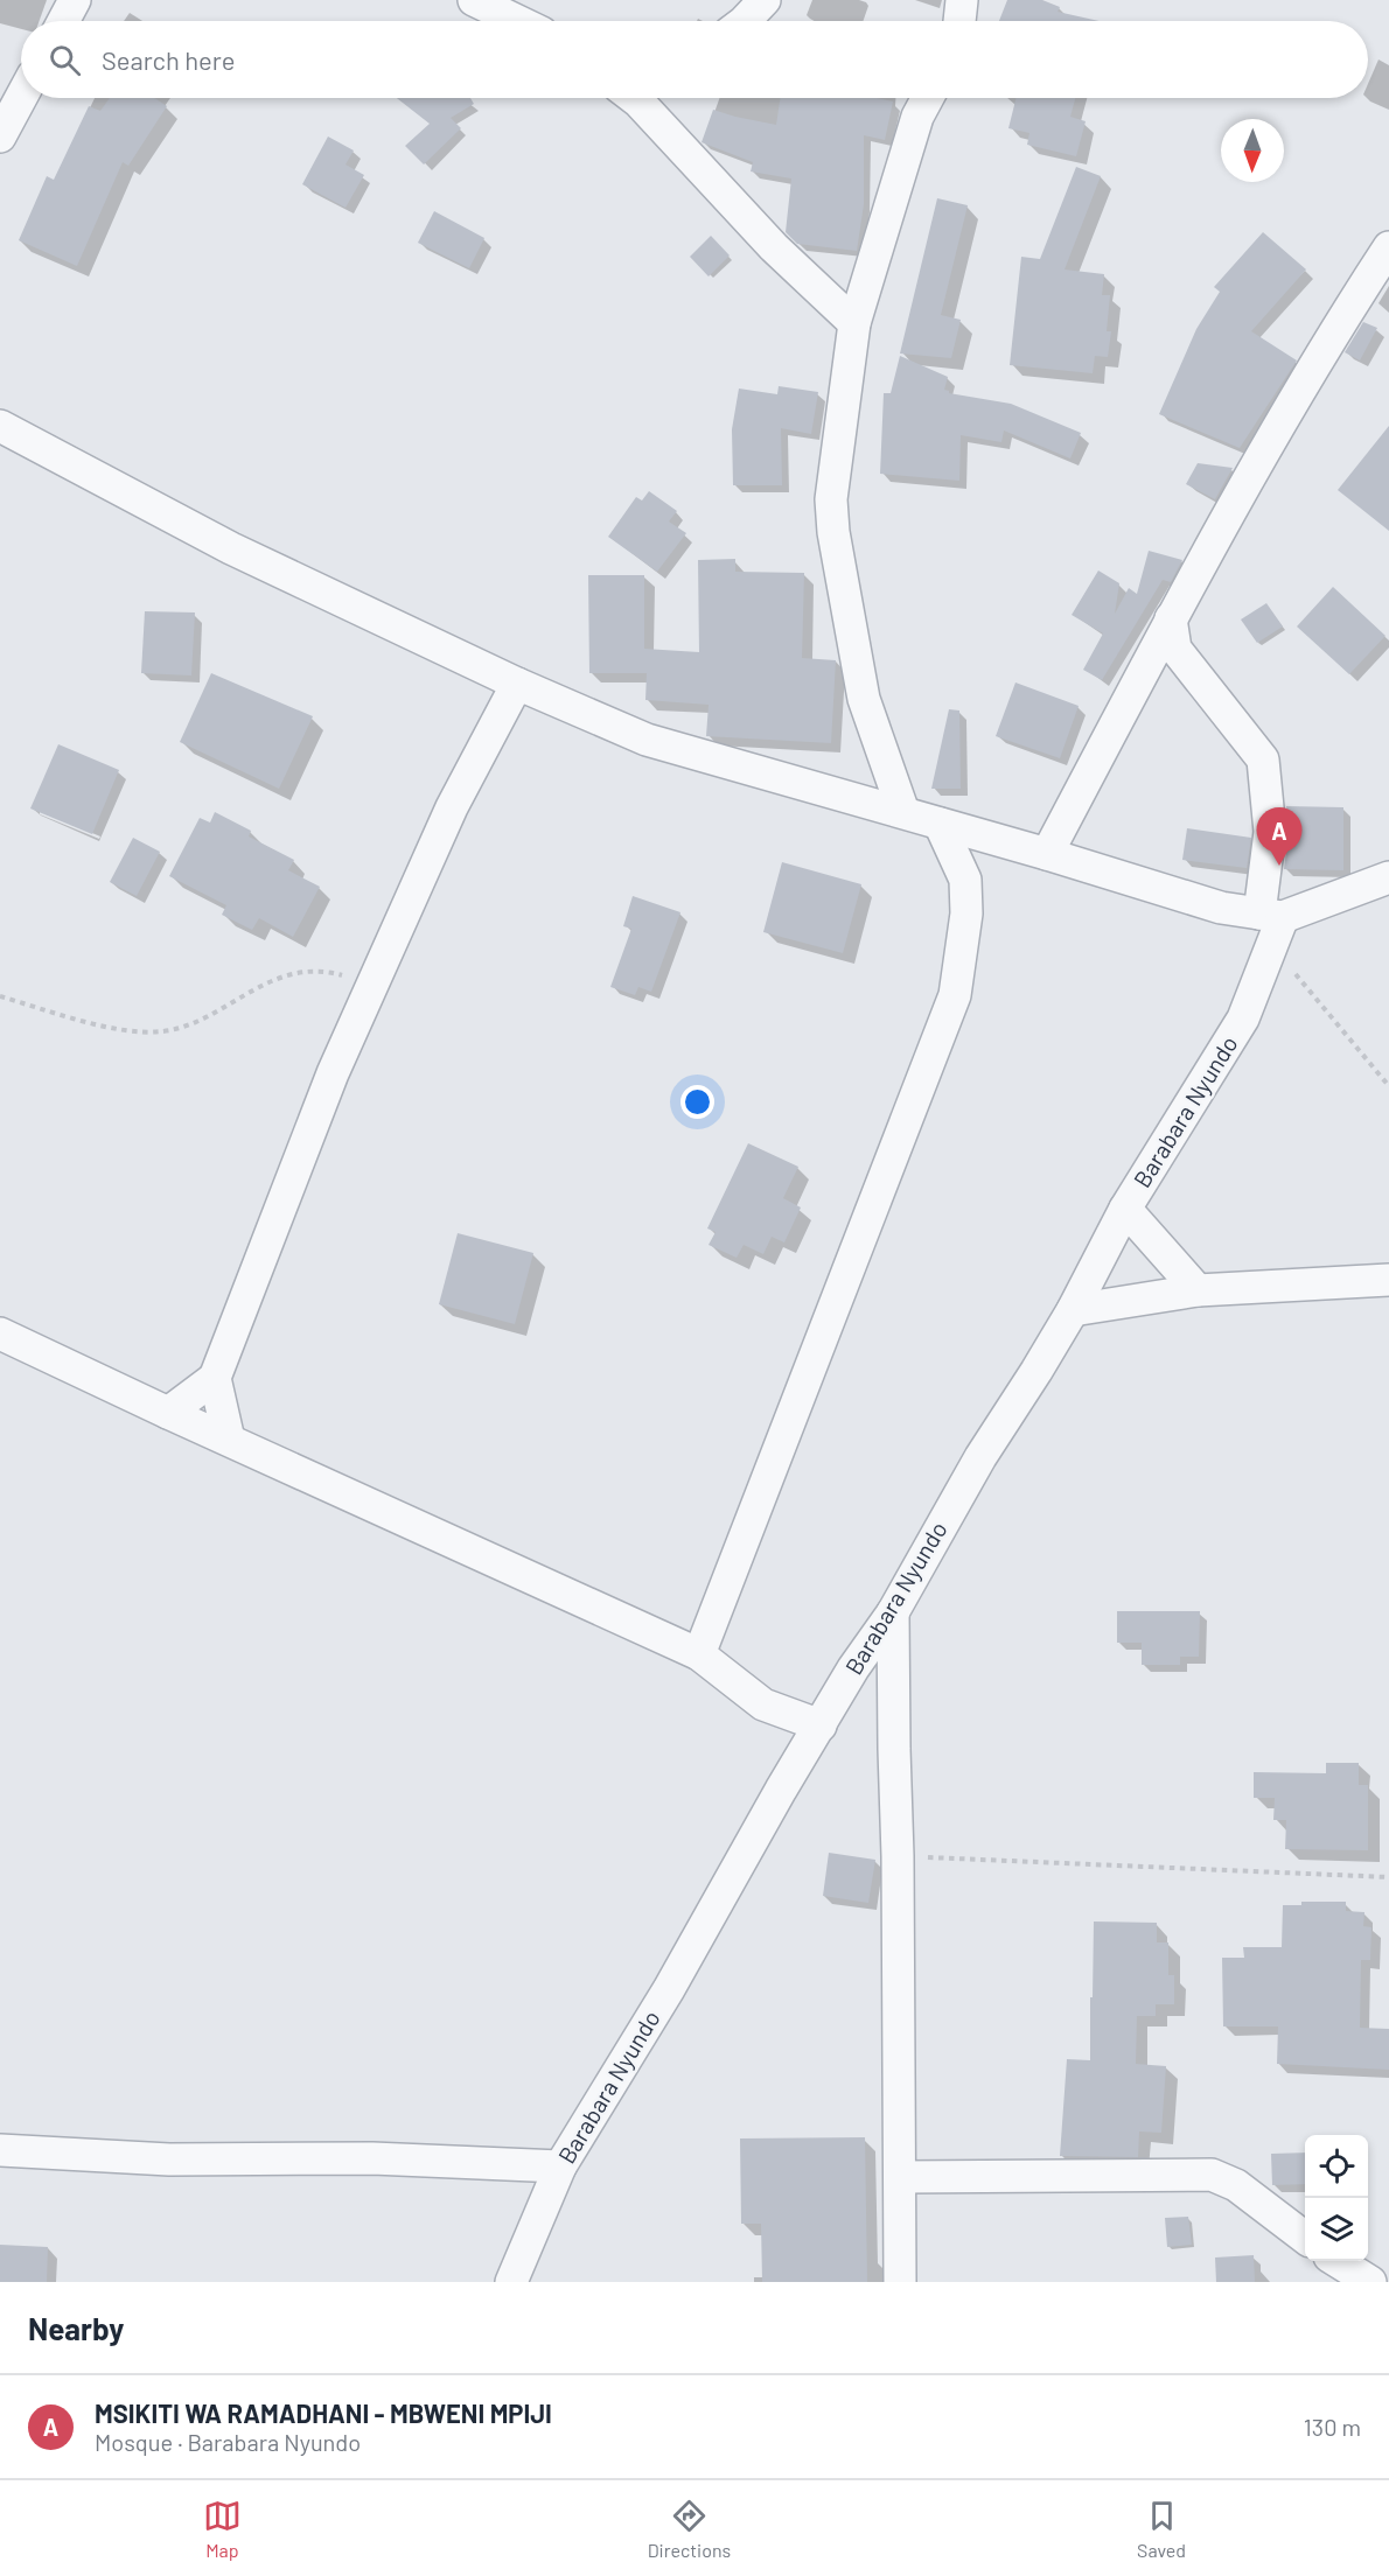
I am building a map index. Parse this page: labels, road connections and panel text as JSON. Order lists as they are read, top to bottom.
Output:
{
  "streets": {
    "street": ["Barabara Nyundo"]
  },
  "north": "bottom",
  "page": {
    "search": "Search here",
    "pins": "A",
    "heading": "Nearby",
    "list": [
      {
        "mark": "A",
        "name": "MSIKITI WA RAMADHANI - MBWENI MPIJI",
        "note": "Mosque · Barabara Nyundo",
        "value": "130 m"
      }
    ],
    "nav": ["Map", "Directions", "Saved"]
  }
}
